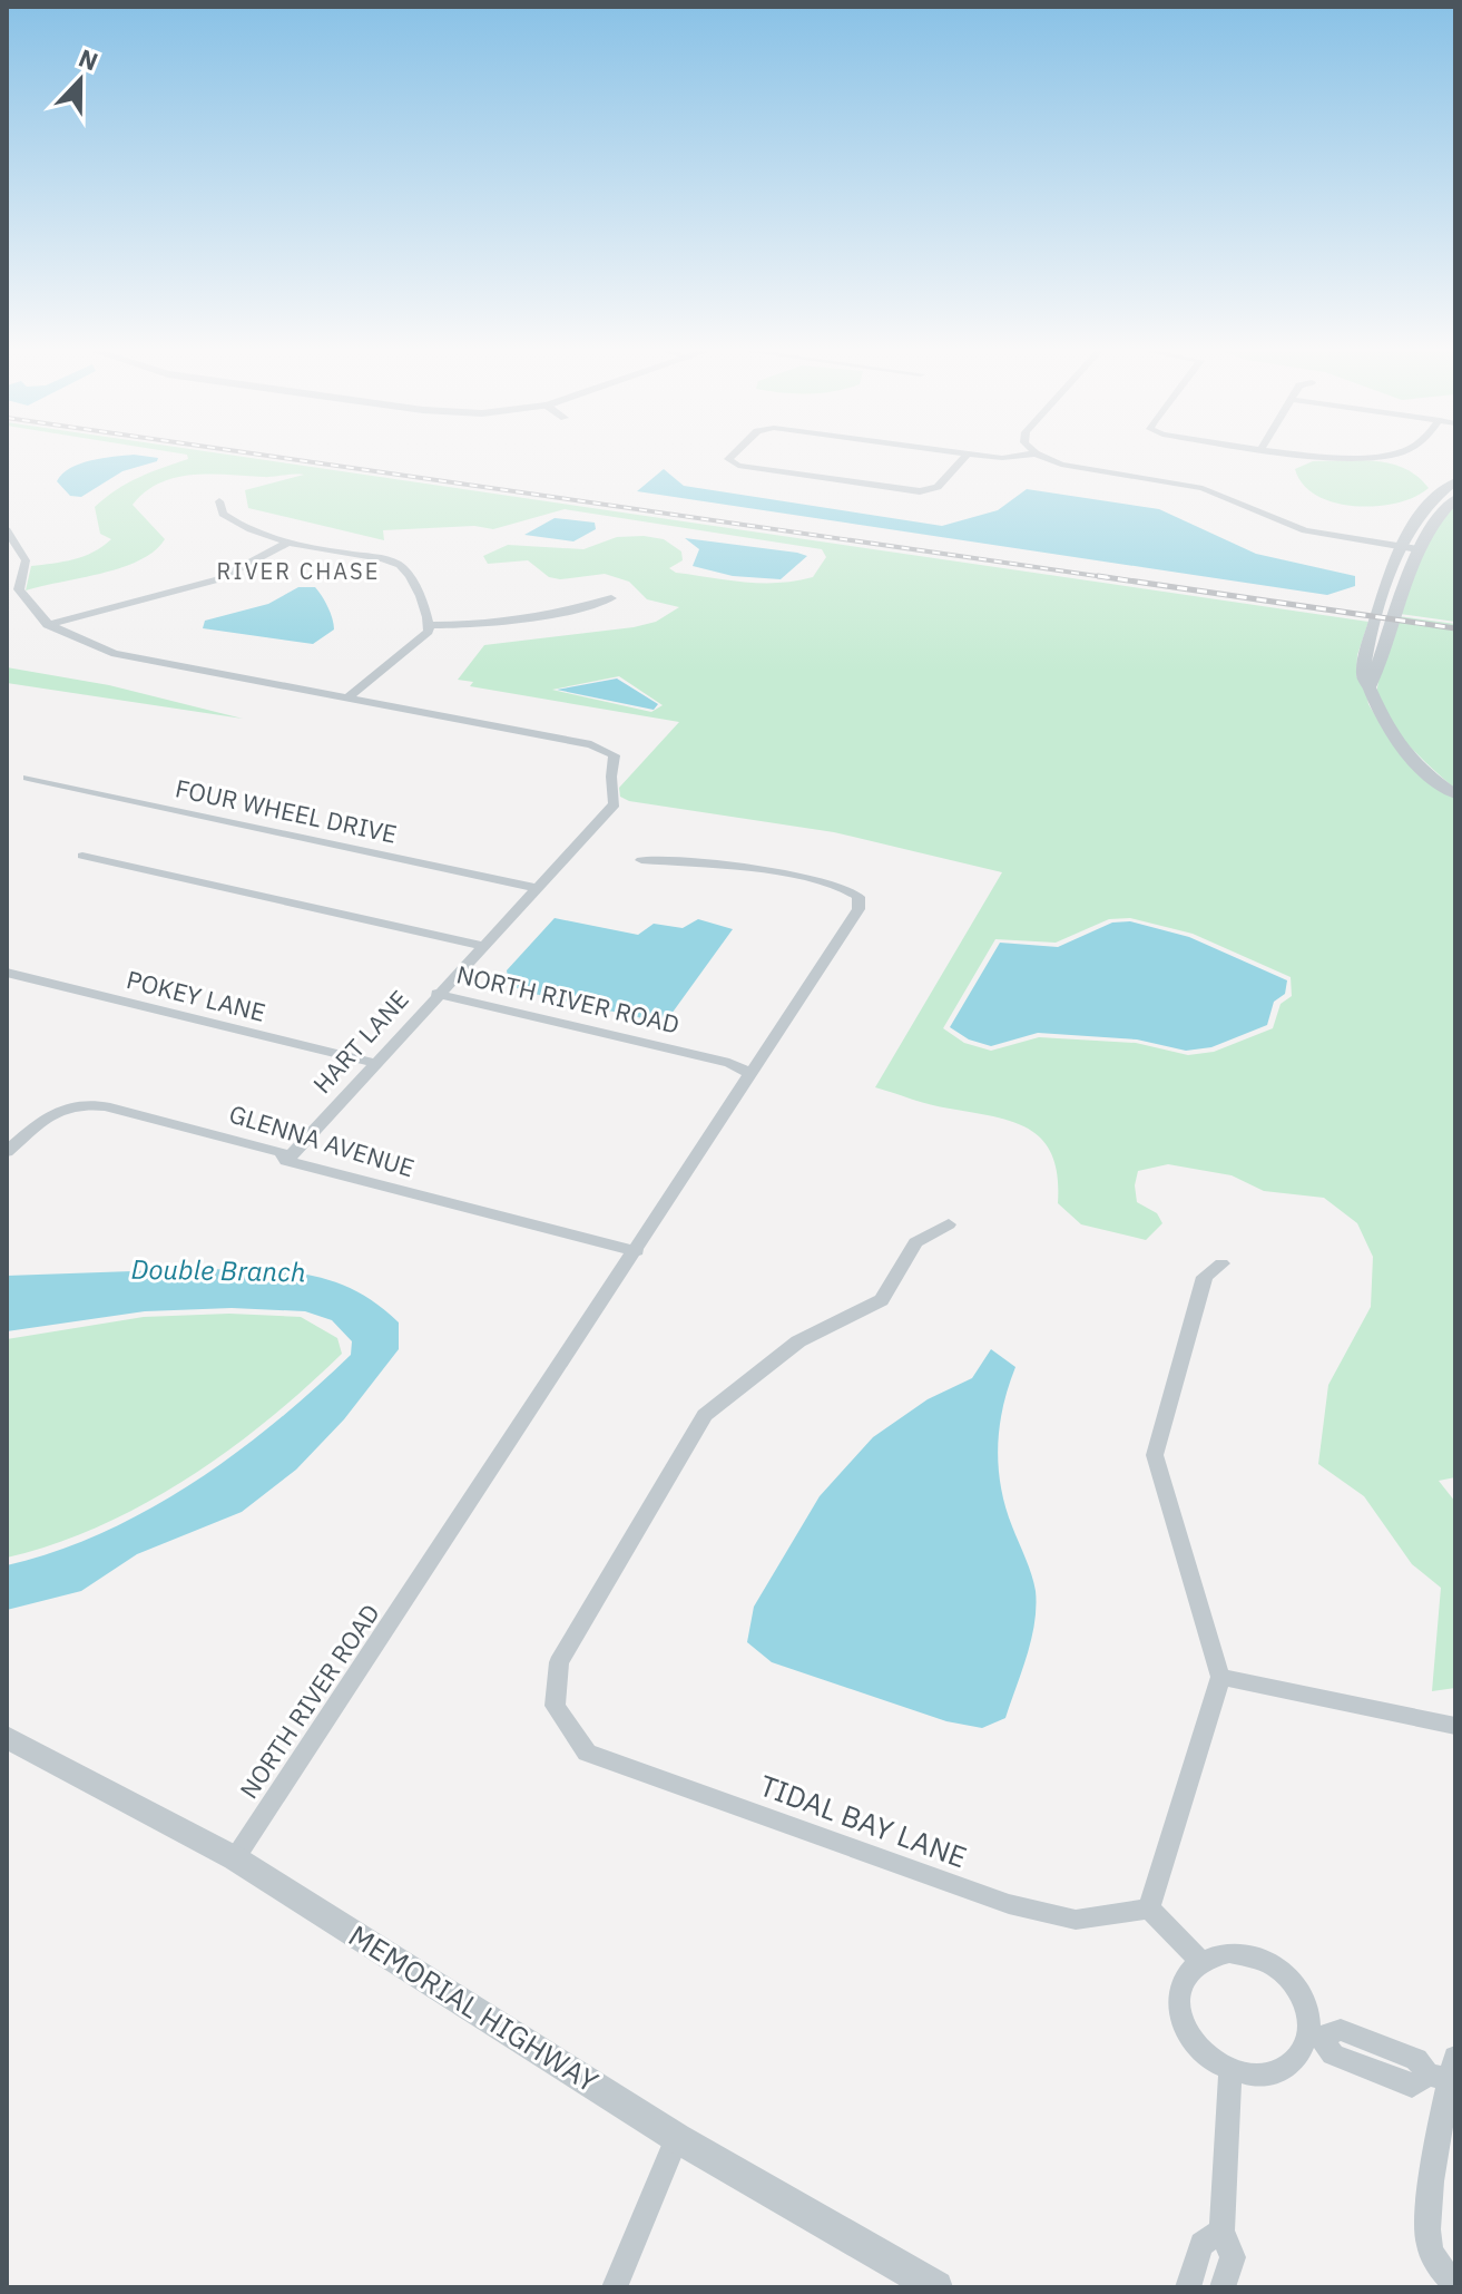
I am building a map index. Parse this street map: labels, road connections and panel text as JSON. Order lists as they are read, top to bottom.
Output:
{
  "streets": {
    "street": [
      "FOUR WHEEL DRIVE",
      "POKEY LANE",
      "NORTH RIVER ROAD",
      "HART LANE",
      "GLENNA AVENUE",
      "TIDAL BAY LANE",
      "MEMORIAL HIGHWAY"
    ]
  },
  "crossings": [
    ["FOUR WHEEL DRIVE", "NORTH RIVER ROAD"],
    ["POKEY LANE", "HART LANE"],
    ["NORTH RIVER ROAD", "HART LANE"],
    ["NORTH RIVER ROAD", "GLENNA AVENUE"],
    ["NORTH RIVER ROAD", "MEMORIAL HIGHWAY"],
    ["HART LANE", "GLENNA AVENUE"]
  ],
  "districts": ["RIVER CHASE"],
  "water": ["Double Branch"],
  "north": "top"
}
